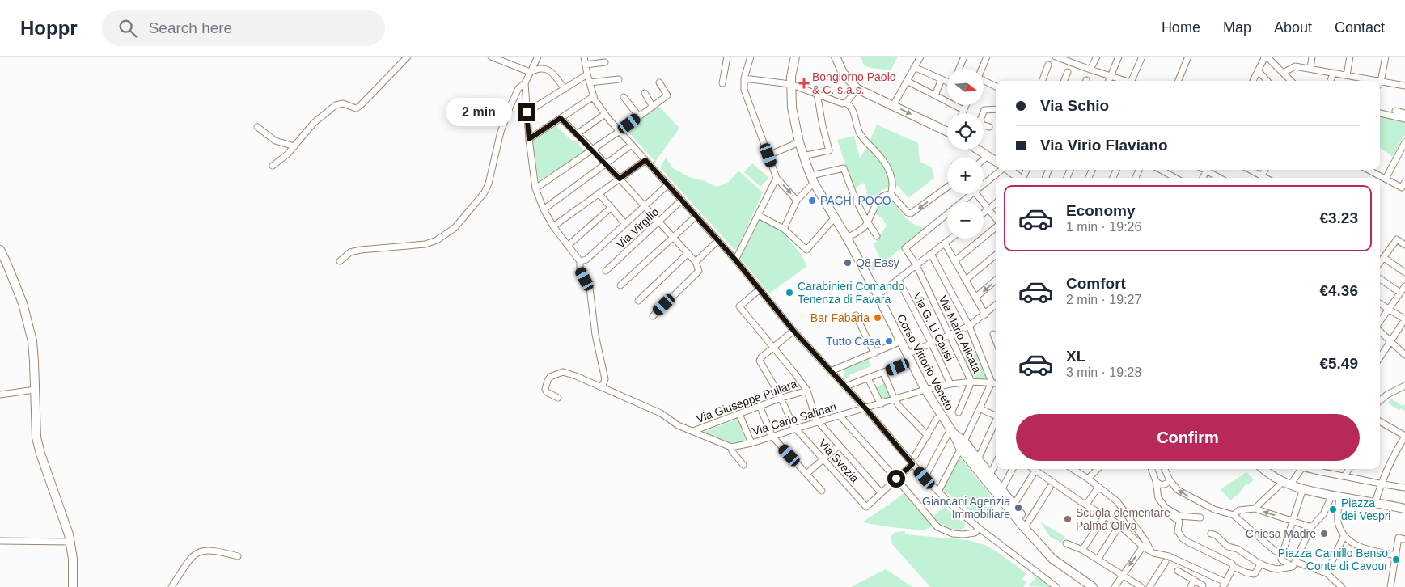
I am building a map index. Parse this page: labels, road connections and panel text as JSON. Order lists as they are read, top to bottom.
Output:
{
  "streets": {
    "main road": ["Corso Vittorio Veneto"],
    "street": [
      "Via Virgilio",
      "Via G. Li Causi",
      "Via Mario Alicata",
      "Via Giuseppe Pullara",
      "Via Carlo Salinari",
      "Via Svezia"
    ]
  },
  "crossings": [
    ["Via G. Li Causi", "Via Carlo Salinari"],
    ["Via Mario Alicata", "Via Carlo Salinari"],
    ["Corso Vittorio Veneto", "Via Carlo Salinari"],
    ["Via Giuseppe Pullara", "Via Svezia"],
    ["Via Carlo Salinari", "Via Svezia"]
  ],
  "places": {
    "health": ["Bongiorno Paolo & C. s.a.s."],
    "other": [
      "PAGHI POCO",
      "Q8 Easy",
      "Carabinieri Comando Tenenza di Favara",
      "Bar Fabaria",
      "Tutto Casa",
      "Giancani Agenzia Immobiliare",
      "Piazza dei Vespri",
      "Scuola elementare Palma Oliva",
      "Chiesa Madre",
      "Piazza Camillo Benso Conte di Cavour"
    ]
  },
  "north": "right",
  "page": {
    "header": "Hoppr",
    "search": "Search here",
    "nav": [
      "Home",
      "Map",
      "About",
      "Contact"
    ],
    "map_buttons": ["+", "−"],
    "banner": ["Via Schio", "Via Virio Flaviano"],
    "bubble": "2 min",
    "list": [
      {
        "name": "Economy",
        "note": "1 min · 19:26",
        "value": "€3.23"
      },
      {
        "name": "Comfort",
        "note": "2 min · 19:27",
        "value": "€4.36"
      },
      {
        "name": "XL",
        "note": "3 min · 19:28",
        "value": "€5.49"
      }
    ],
    "buttons": "Confirm"
  }
}
